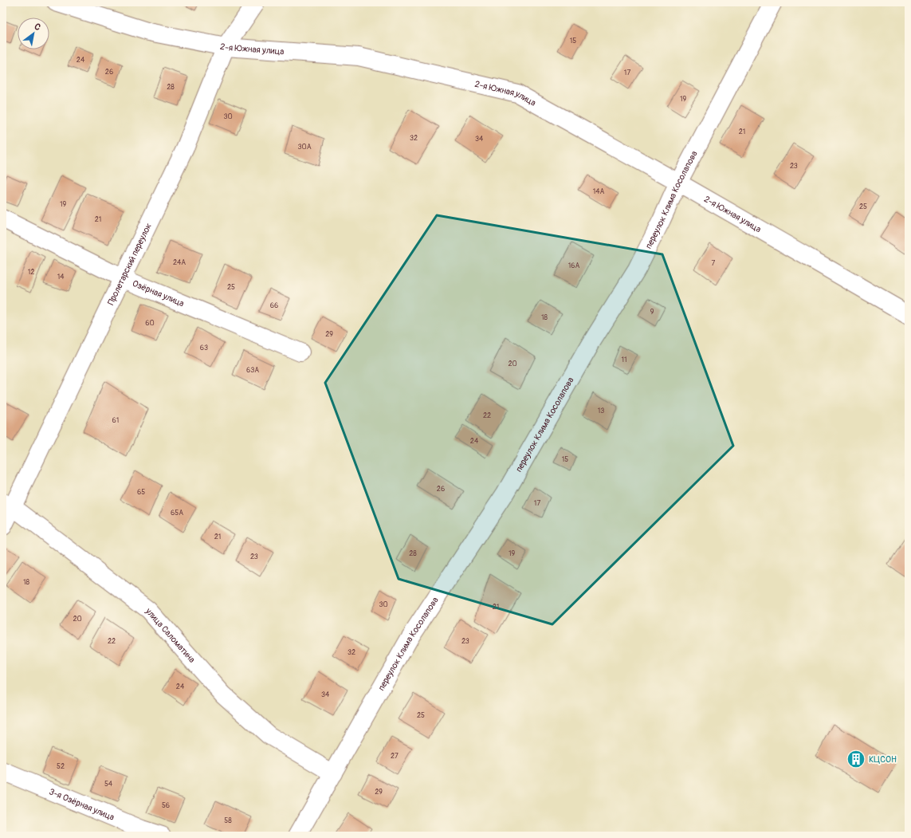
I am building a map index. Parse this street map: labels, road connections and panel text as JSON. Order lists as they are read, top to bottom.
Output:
{
  "streets": {
    "street": [
      "2-я Южная улица",
      "переулок Клима Косолапова",
      "Пролетарский переулок",
      "Озёрная улица",
      "улица Саломатина",
      "3-я Озёрная улица"
    ]
  },
  "crossings": [
    ["2-я Южная улица", "переулок Клима Косолапова"],
    ["2-я Южная улица", "Пролетарский переулок"],
    ["переулок Клима Косолапова", "улица Саломатина"],
    ["Пролетарский переулок", "Озёрная улица"],
    ["Пролетарский переулок", "улица Саломатина"]
  ],
  "places": {
    "building": ["КЦСОН"]
  },
  "house_numbers": [
    "15",
    "24",
    "26",
    "17",
    "28",
    "19",
    "30",
    "21",
    "32",
    "34",
    "30А",
    "23",
    "14А",
    "19",
    "25",
    "21",
    "24А",
    "7",
    "16А",
    "12",
    "14",
    "25",
    "66",
    "9",
    "18",
    "60",
    "29",
    "63",
    "11",
    "20",
    "63А",
    "13",
    "22",
    "61",
    "24",
    "15",
    "26",
    "65",
    "17",
    "65А",
    "21",
    "28",
    "19",
    "23",
    "18",
    "30",
    "21",
    "20",
    "22",
    "23",
    "32",
    "24",
    "34",
    "25",
    "27",
    "52",
    "54",
    "29",
    "56",
    "58"
  ],
  "north": "top right"
}
